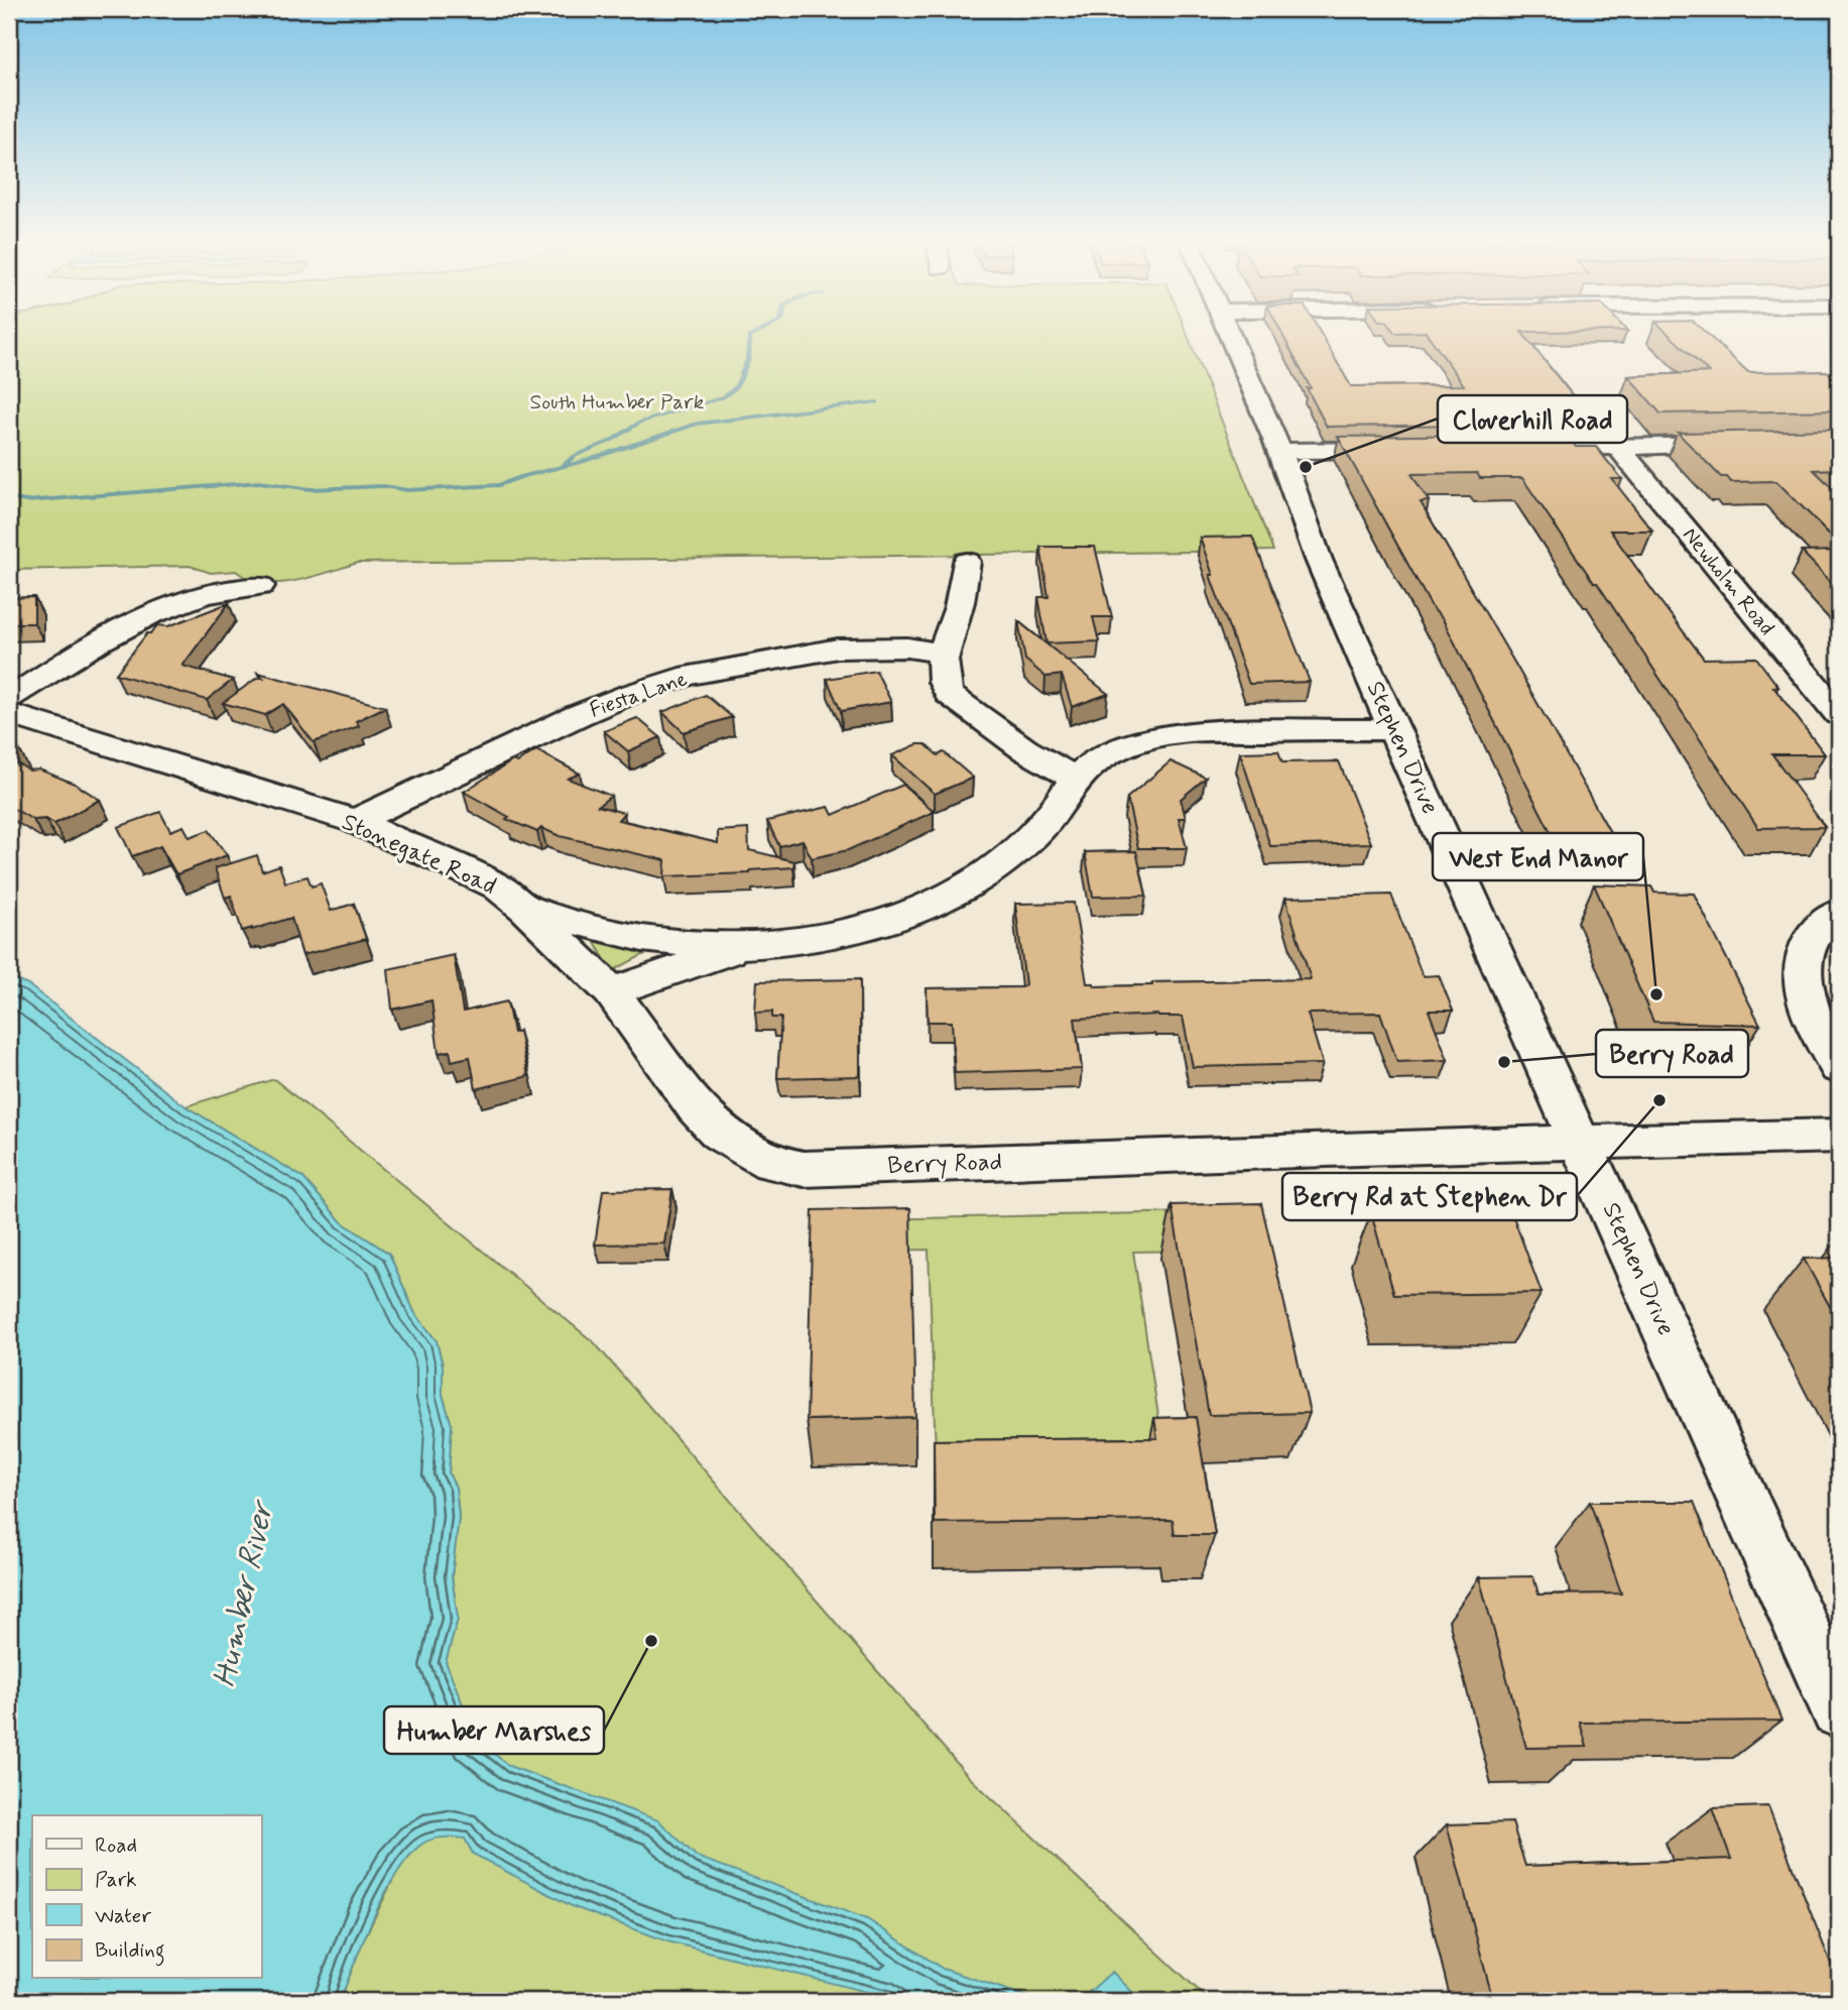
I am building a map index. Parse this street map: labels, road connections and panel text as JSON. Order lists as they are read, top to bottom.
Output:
{
  "streets": {
    "street": [
      "Newholm Road",
      "Fiesta Lane",
      "Stephen Drive",
      "Stonegate Road",
      "Berry Road"
    ]
  },
  "crossings": [
    ["Fiesta Lane", "Stonegate Road"],
    ["Stephen Drive", "Berry Road"],
    ["Stonegate Road", "Berry Road"]
  ],
  "water": ["Humber River"],
  "parks": ["South Humber Park"],
  "places": [
    "Cloverhill Road",
    "West End Manor",
    "Berry Road",
    "Berry Rd at Stephen Dr",
    "Humber Marshes"
  ],
  "legend": [
    "Road",
    "Park",
    "Water",
    "Building"
  ]
}
